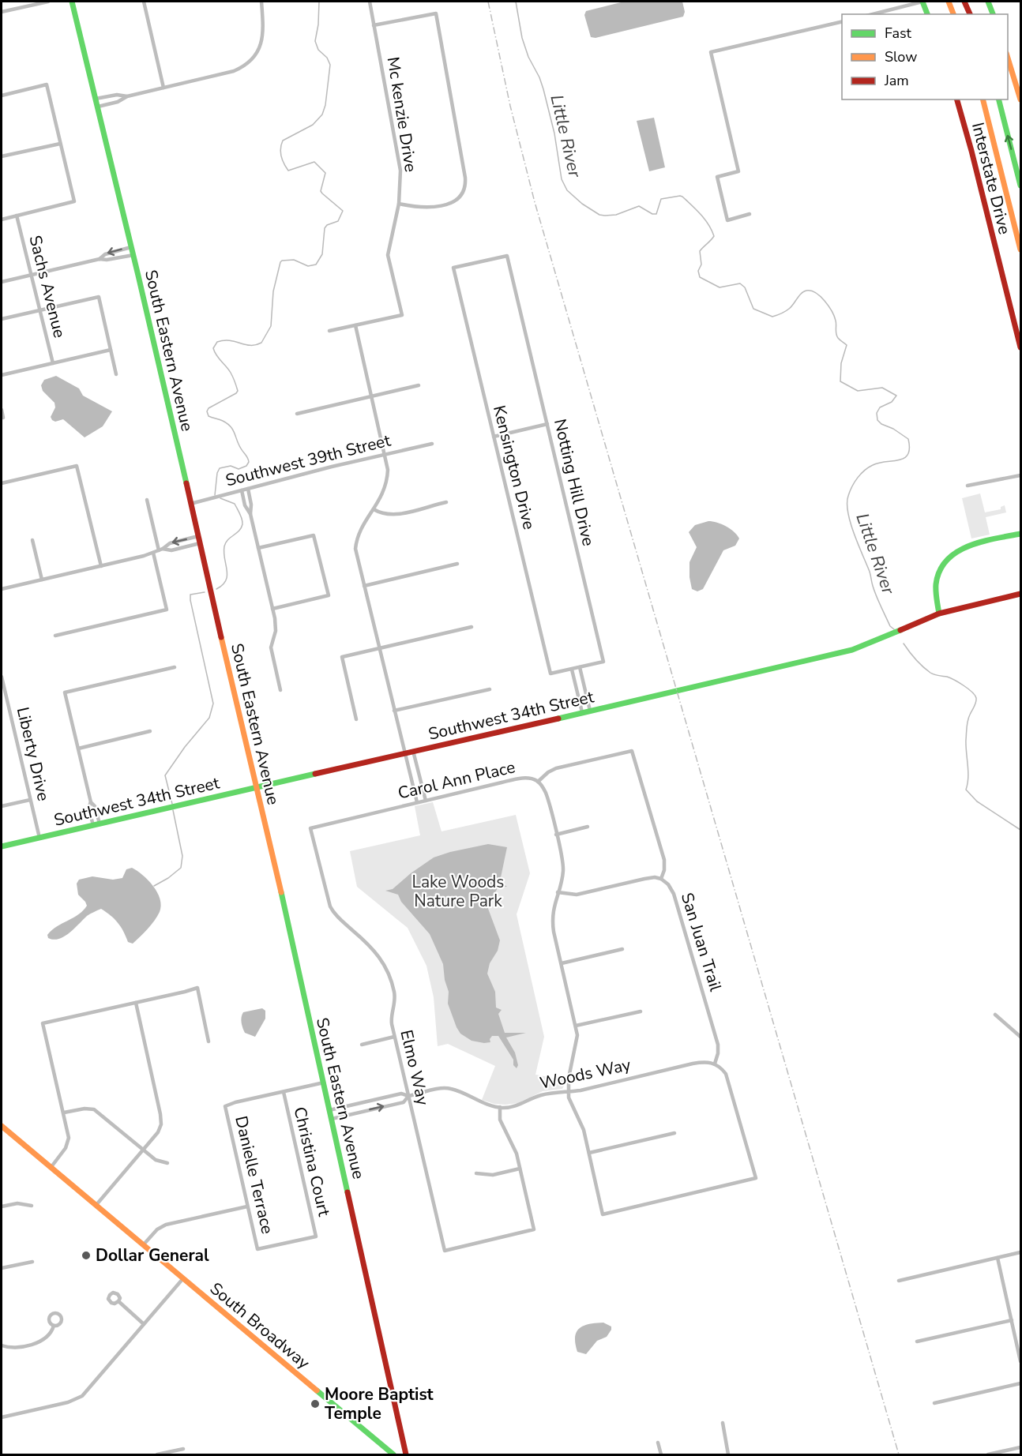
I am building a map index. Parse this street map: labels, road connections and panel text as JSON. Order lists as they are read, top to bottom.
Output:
{
  "streets": {
    "main road": [
      "Interstate Drive",
      "South Eastern Avenue",
      "Southwest 34th Street",
      "South Broadway"
    ],
    "street": [
      "Mc kenzie Drive",
      "Sachs Avenue",
      "Southwest 39th Street",
      "Kensington Drive",
      "Notting Hill Drive",
      "Liberty Drive",
      "Carol Ann Place",
      "San Juan Trail",
      "Elmo Way",
      "Woods Way",
      "Christina Court",
      "Danielle Terrace"
    ]
  },
  "crossings": [
    ["South Eastern Avenue", "Southwest 39th Street"],
    ["South Eastern Avenue", "Southwest 34th Street"],
    ["South Eastern Avenue", "Woods Way"],
    ["Kensington Drive", "Notting Hill Drive"],
    ["Southwest 34th Street", "Liberty Drive"],
    ["Carol Ann Place", "San Juan Trail"],
    ["Carol Ann Place", "Elmo Way"],
    ["San Juan Trail", "Woods Way"],
    ["Elmo Way", "Woods Way"],
    ["Christina Court", "Danielle Terrace"]
  ],
  "water": ["Little River"],
  "parks": ["Lake Woods Nature Park"],
  "places": ["Dollar General", "Moore Baptist Temple"],
  "legend": ["Fast", "Slow", "Jam"]
}
